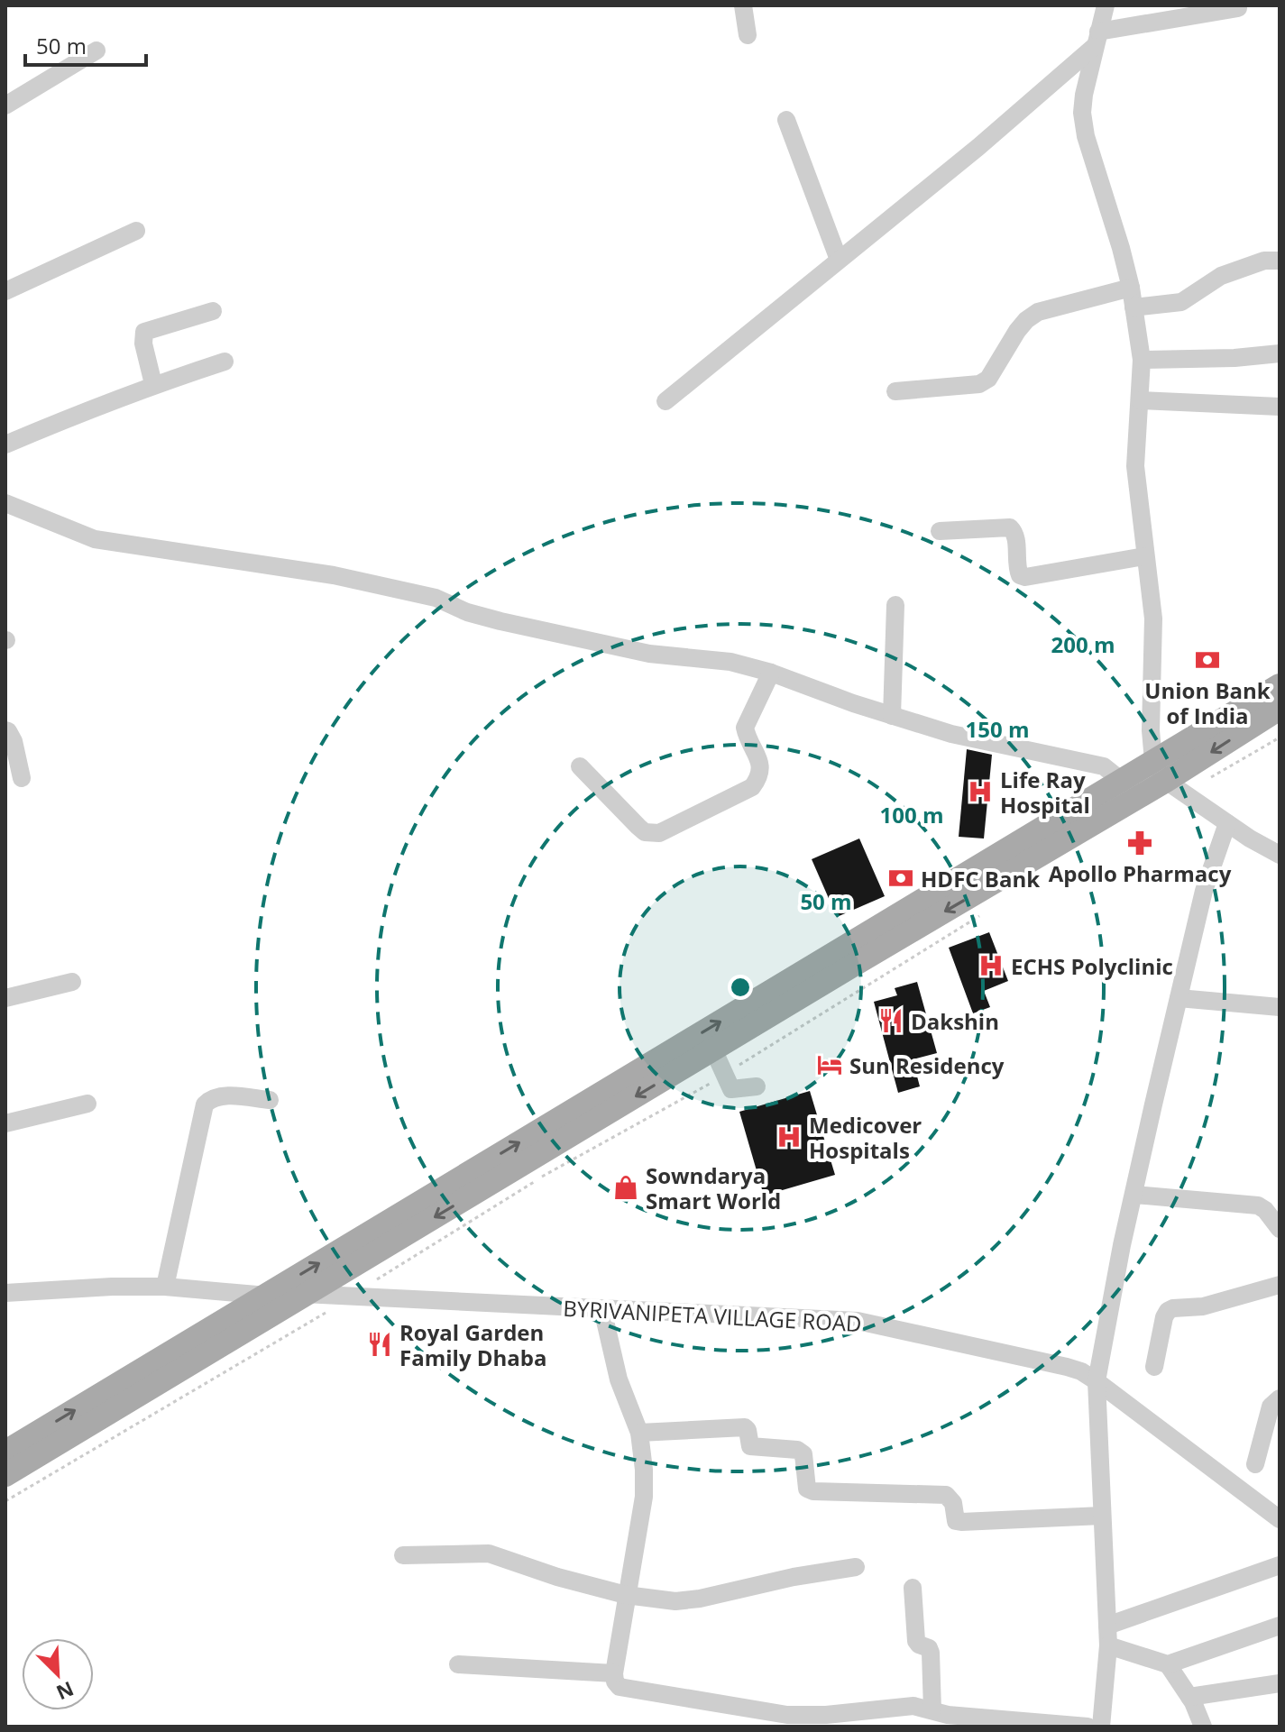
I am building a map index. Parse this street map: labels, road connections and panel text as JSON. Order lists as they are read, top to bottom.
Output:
{
  "streets": {
    "street": ["BYRIVANIPETA VILLAGE ROAD"]
  },
  "places": {
    "bank": ["Union Bank of India", "HDFC Bank"],
    "hospital": ["Life Ray Hospital", "ECHS Polyclinic", "Medicover Hospitals"],
    "pharmacy": ["Apollo Pharmacy"],
    "restaurant": ["Dakshin", "Royal Garden Family Dhaba"],
    "hotel": ["Sun Residency"],
    "shop": ["Sowndarya Smart World"]
  },
  "scale_bar": "50 m",
  "north": "bottom right",
  "rings": [
    "200 m",
    "150 m",
    "100 m",
    "50 m"
  ]
}
